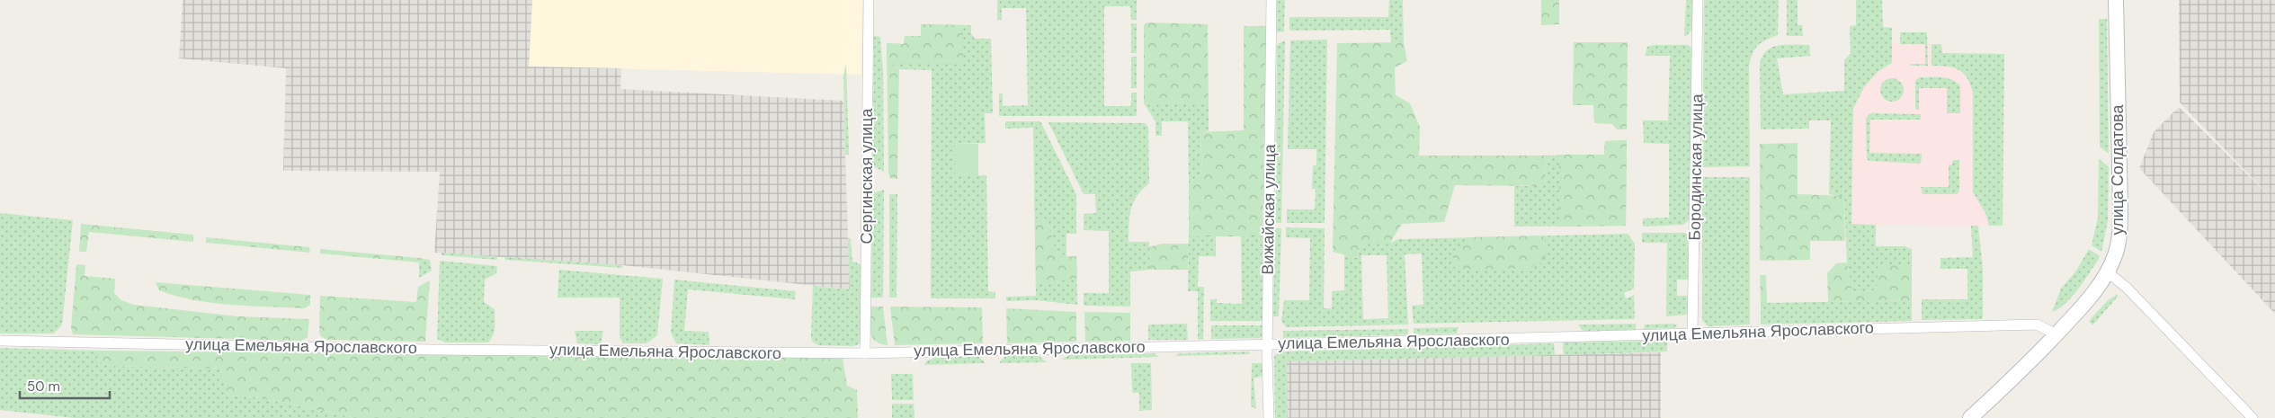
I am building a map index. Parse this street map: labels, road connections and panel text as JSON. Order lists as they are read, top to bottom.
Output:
{
  "streets": {
    "main road": ["улица Солдатова"],
    "street": [
      "Бородинская улица",
      "Сергинская улица",
      "Вижайская улица",
      "улица Емельяна Ярославского"
    ]
  },
  "crossings": [
    ["Бородинская улица", "улица Емельяна Ярославского"],
    ["улица Солдатова", "улица Емельяна Ярославского"],
    ["Сергинская улица", "улица Емельяна Ярославского"],
    ["Вижайская улица", "улица Емельяна Ярославского"]
  ],
  "scale_bar": "50 m"
}
